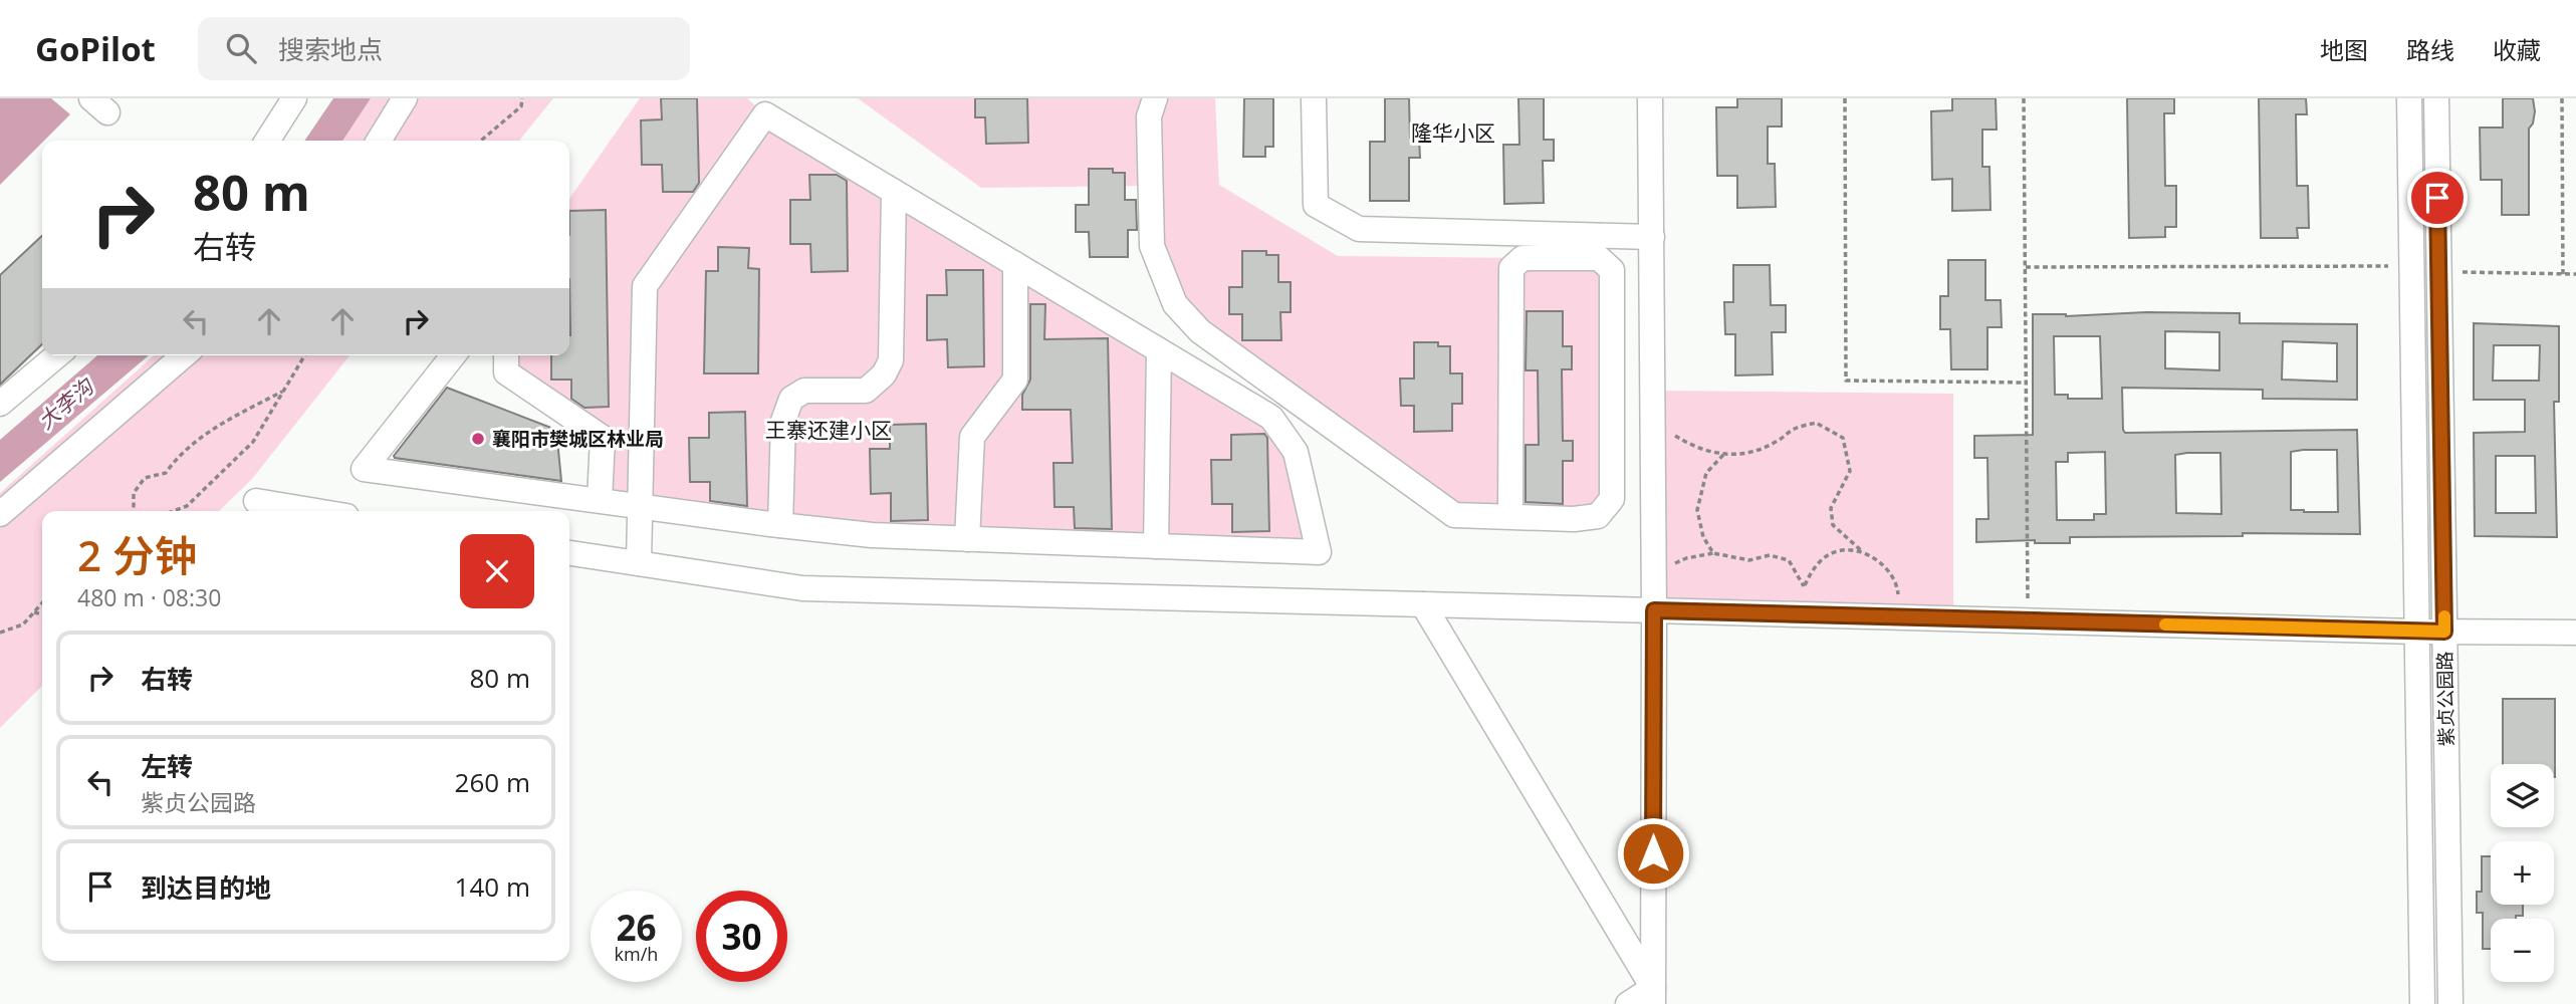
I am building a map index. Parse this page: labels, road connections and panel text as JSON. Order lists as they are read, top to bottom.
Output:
{
  "streets": {
    "street": ["紫贞公园路"]
  },
  "districts": ["隆华小区", "王寨还建小区"],
  "water": ["大李沟"],
  "places": ["襄阳市樊城区林业局"],
  "page": {
    "header": "GoPilot",
    "search": "搜索地点",
    "nav": ["地图", "路线", "收藏"],
    "turn": ["80 m", "右转"],
    "heading": ["2 分钟", "480 m · 08:30"],
    "list": [
      {
        "name": "右转",
        "value": "80 m"
      },
      {
        "name": "左转",
        "note": "紫贞公园路",
        "value": "260 m"
      },
      {
        "name": "到达目的地",
        "value": "140 m"
      }
    ],
    "map_buttons": ["+", "−"],
    "speed": "26 km/h",
    "limit": "30"
  }
}
